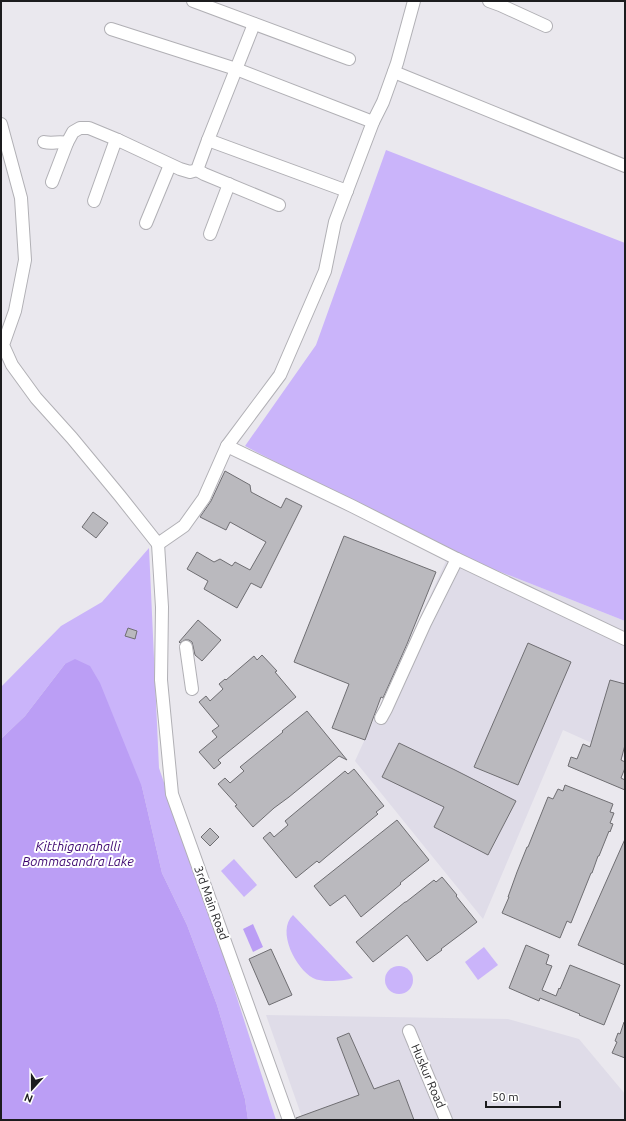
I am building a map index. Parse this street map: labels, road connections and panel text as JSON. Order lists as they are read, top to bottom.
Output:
{
  "streets": {
    "street": ["3rd Main Road", "Huskur Road"]
  },
  "water": ["Kitthiganahalli Bommasandra Lake"],
  "scale_bar": "50 m",
  "north": "bottom"
}
